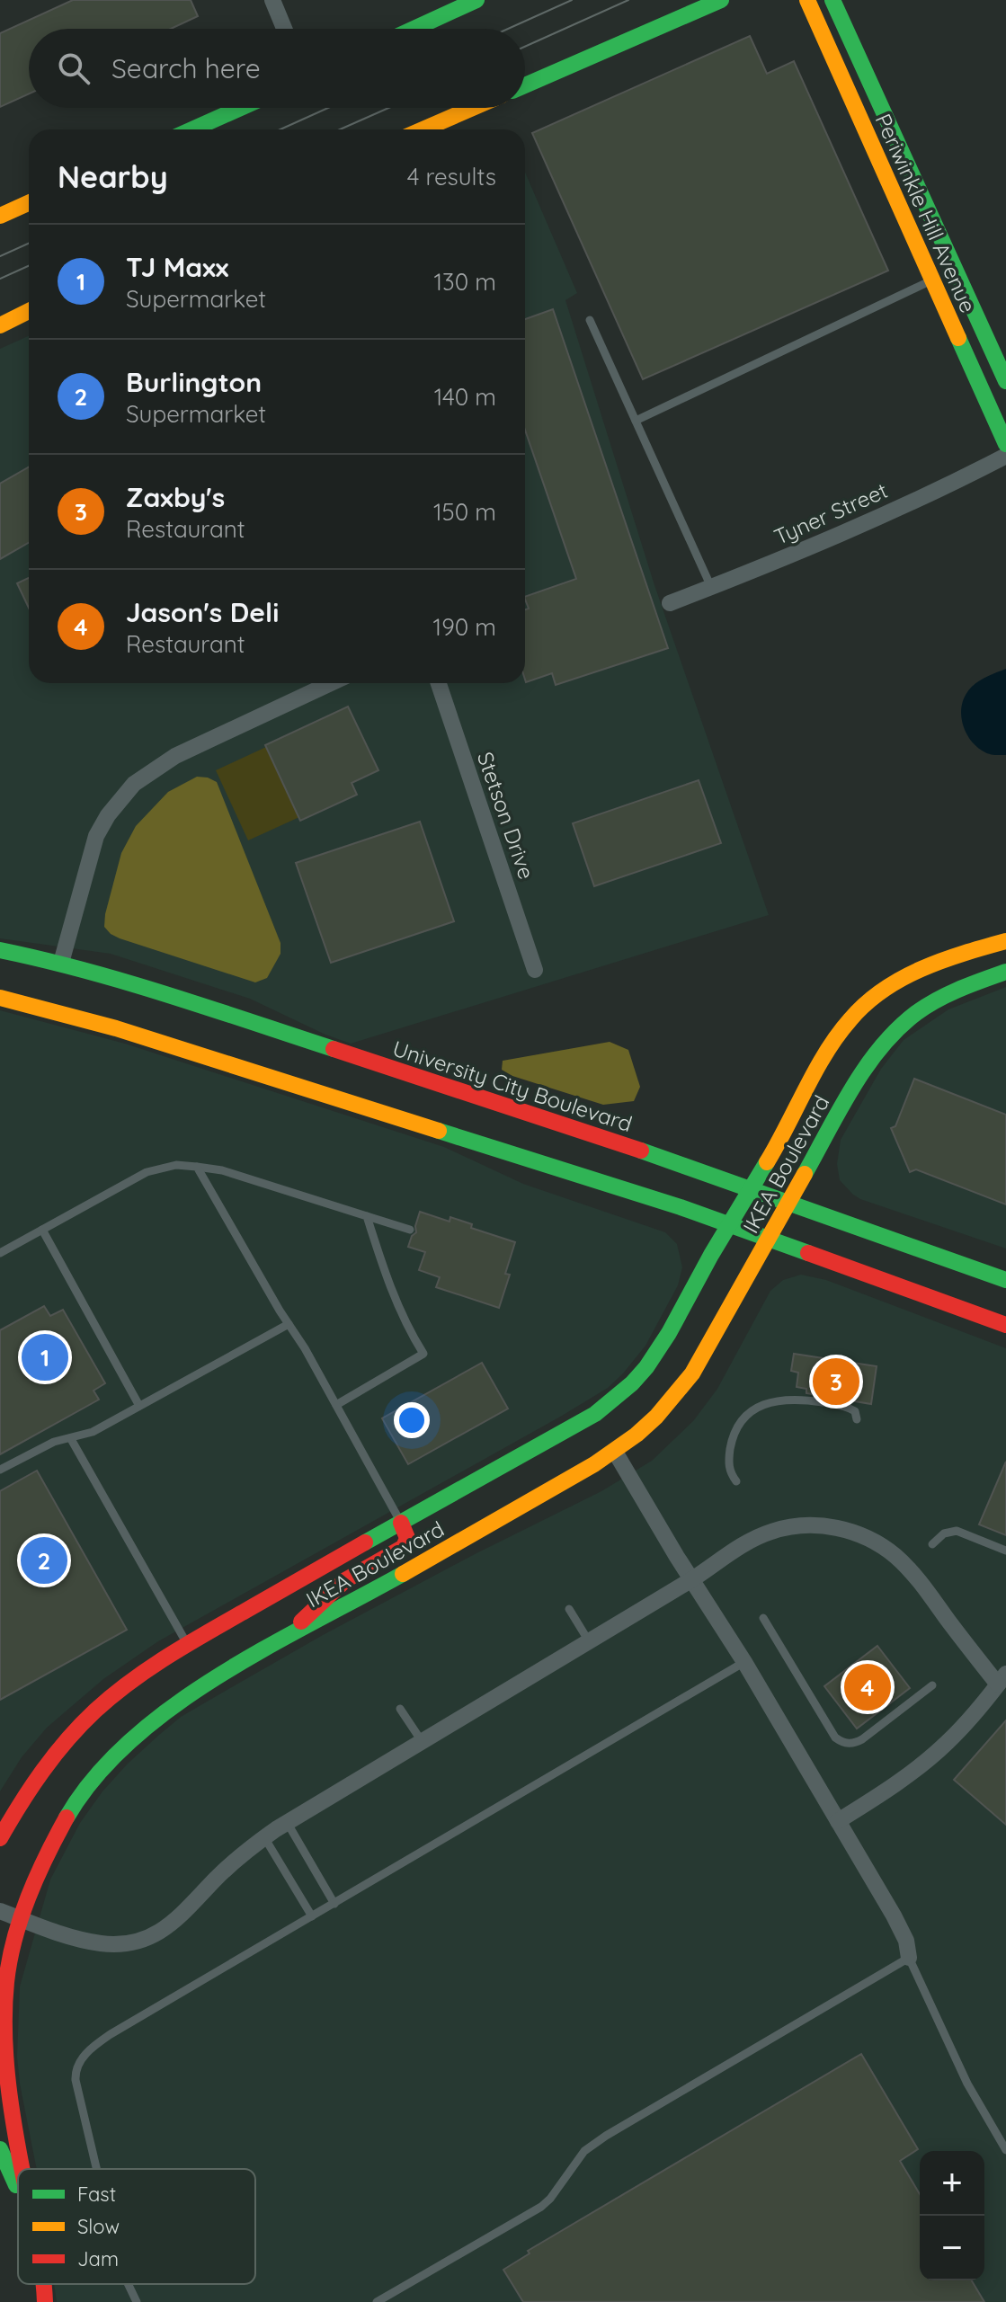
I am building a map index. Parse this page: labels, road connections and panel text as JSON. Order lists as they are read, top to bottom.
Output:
{
  "streets": {
    "street": [
      "Periwinkle Hill Avenue",
      "Tyner Street",
      "Stetson Drive",
      "University City Boulevard",
      "IKEA Boulevard"
    ]
  },
  "crossings": [
    ["University City Boulevard", "IKEA Boulevard"]
  ],
  "legend": ["Fast", "Slow", "Jam"],
  "page": {
    "search": "Search here",
    "heading": ["Nearby", "4 results"],
    "list": [
      {
        "mark": "1",
        "name": "TJ Maxx",
        "note": "Supermarket",
        "value": "130 m"
      },
      {
        "mark": "2",
        "name": "Burlington",
        "note": "Supermarket",
        "value": "140 m"
      },
      {
        "mark": "3",
        "name": "Zaxby's",
        "note": "Restaurant",
        "value": "150 m"
      },
      {
        "mark": "4",
        "name": "Jason's Deli",
        "note": "Restaurant",
        "value": "190 m"
      }
    ],
    "pins": [
      "1",
      "3",
      "2",
      "4"
    ],
    "map_buttons": ["+", "−"]
  }
}
